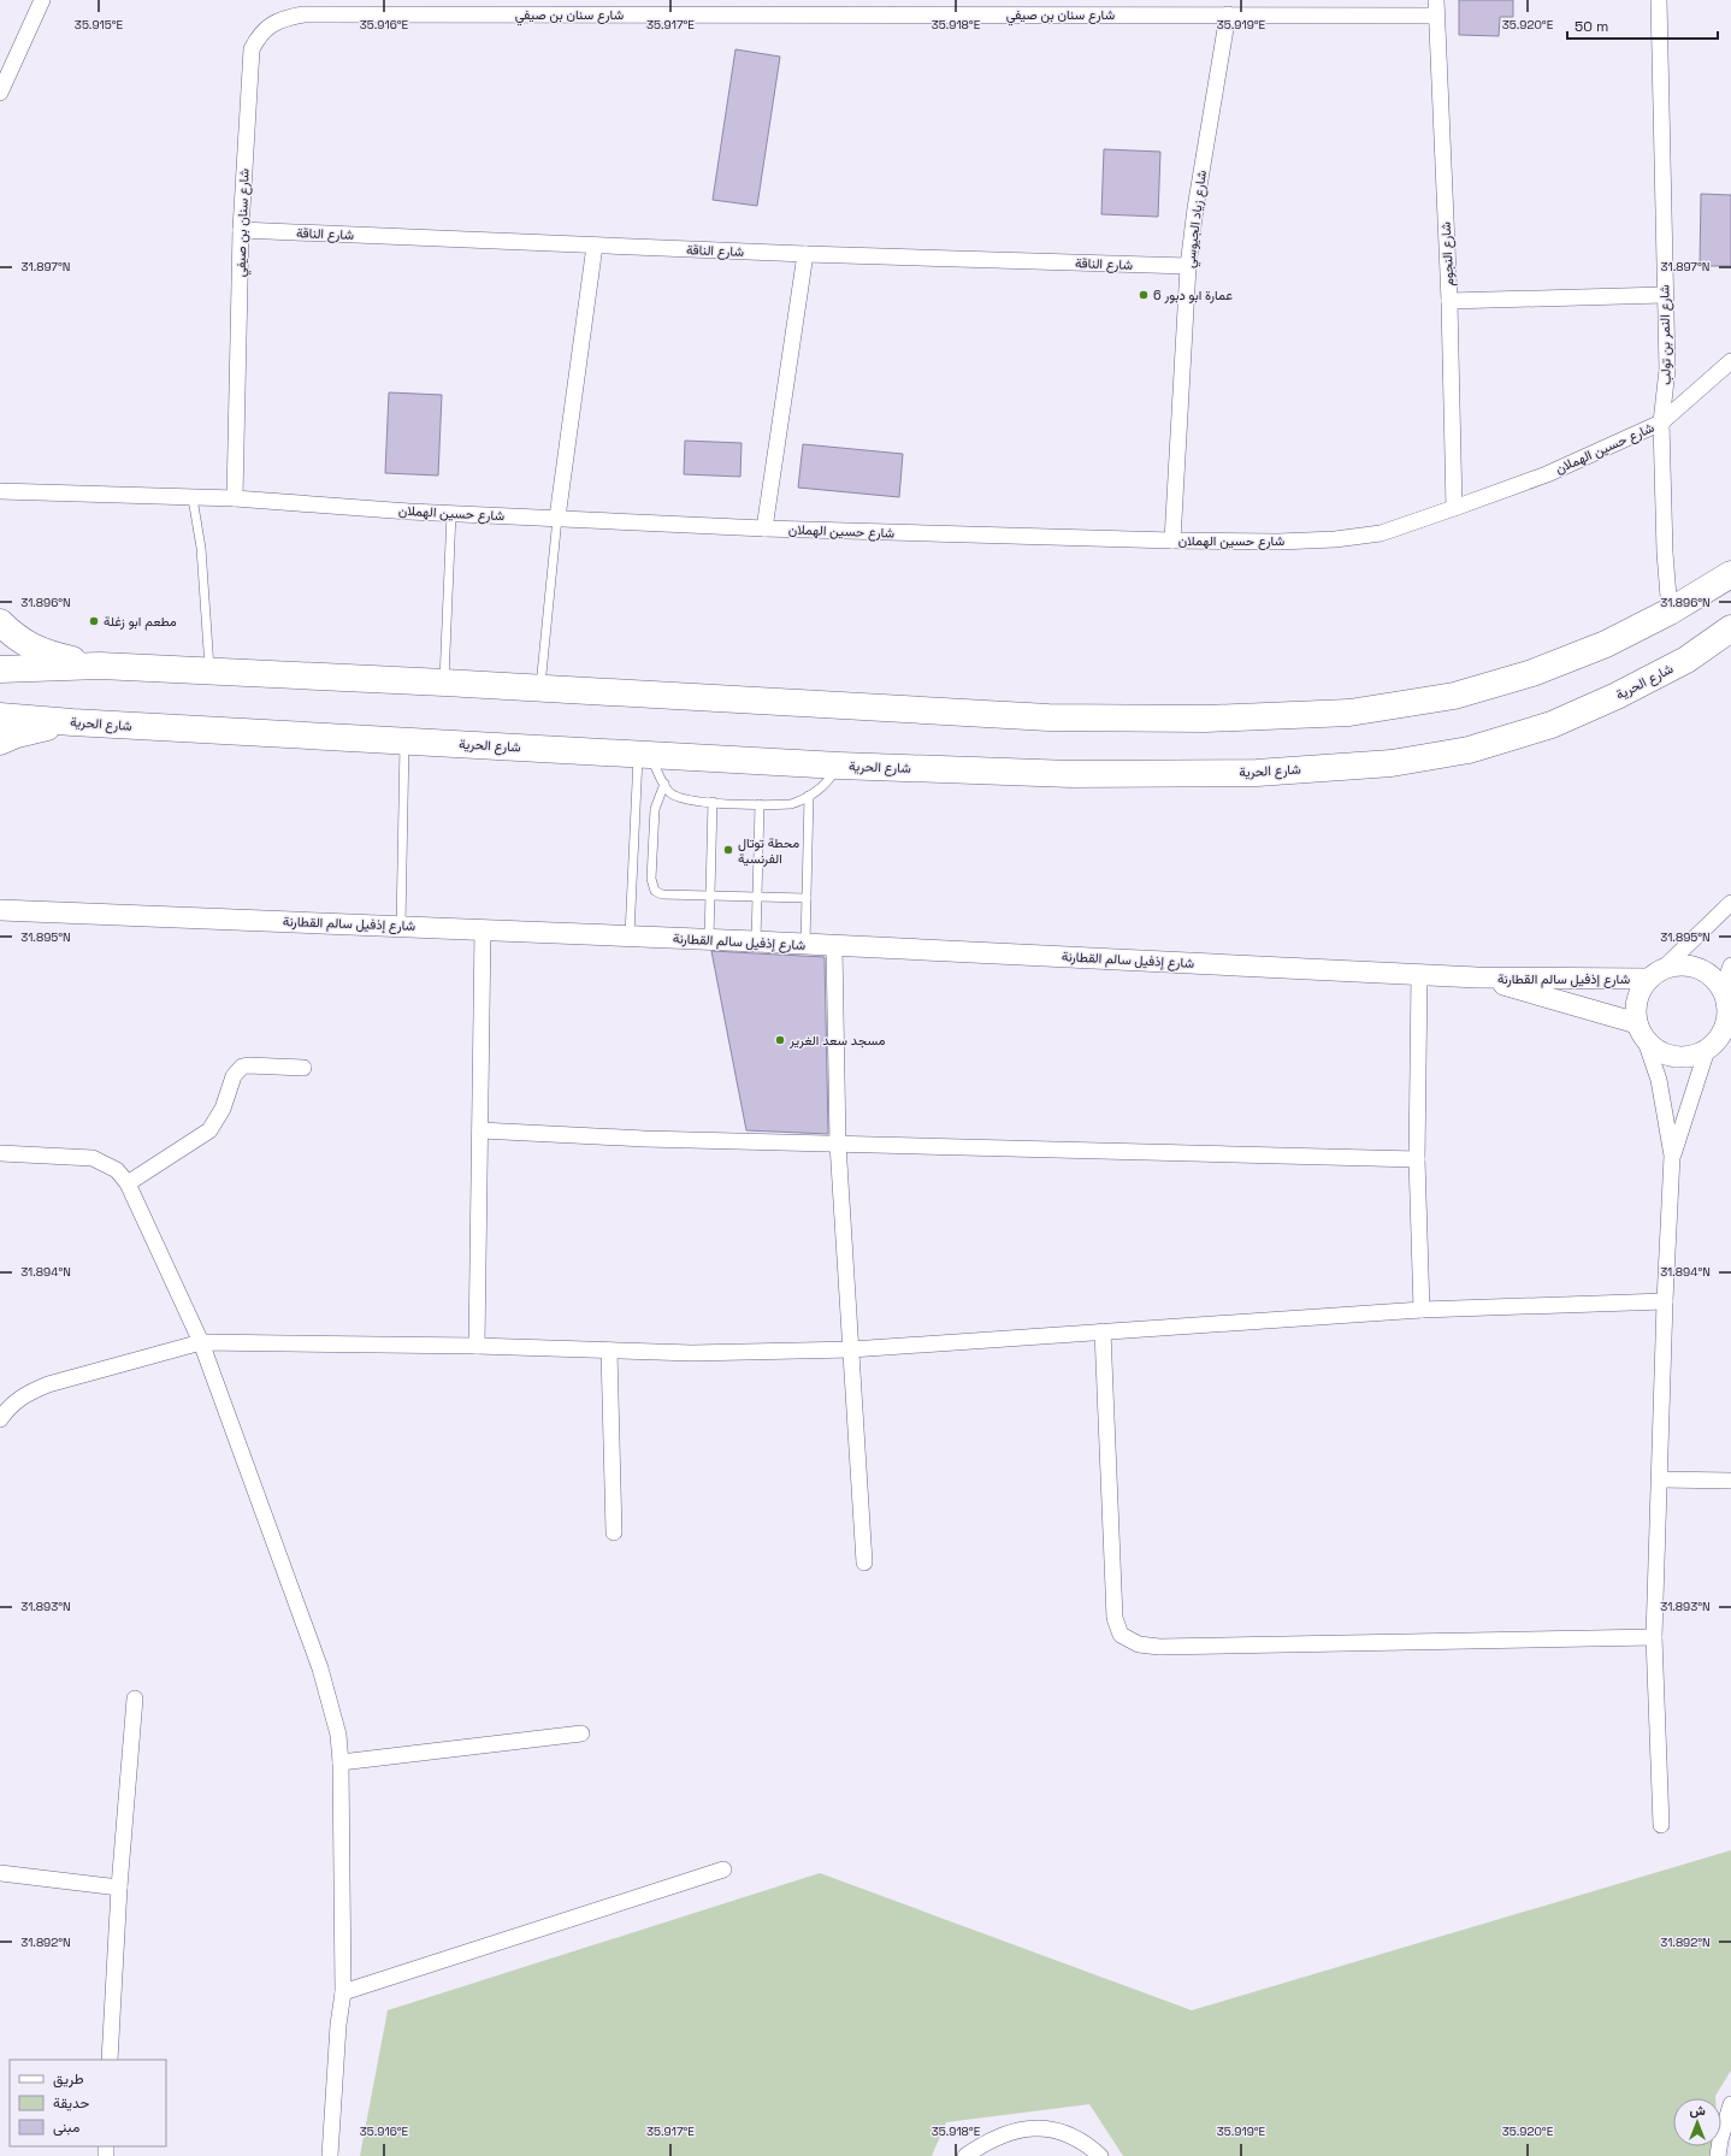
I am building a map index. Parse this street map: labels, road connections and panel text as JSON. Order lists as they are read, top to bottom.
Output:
{
  "streets": {
    "highway": ["شارع الحرية"],
    "street": [
      "شارع سنان بن صيفي",
      "شارع زياد الجيوسي",
      "شارع الناقة",
      "شارع النجوم",
      "شارع النمر بن تولب",
      "شارع حسين الهملان",
      "شارع إذفيل سالم القطارنة"
    ]
  },
  "crossings": [
    ["شارع سنان بن صيفي", "شارع زياد الجيوسي"],
    ["شارع سنان بن صيفي", "شارع الناقة"],
    ["شارع سنان بن صيفي", "شارع النجوم"],
    ["شارع سنان بن صيفي", "شارع حسين الهملان"],
    ["شارع زياد الجيوسي", "شارع الناقة"],
    ["شارع زياد الجيوسي", "شارع حسين الهملان"],
    ["شارع النجوم", "شارع حسين الهملان"],
    ["شارع النمر بن تولب", "شارع حسين الهملان"]
  ],
  "places": [
    "عمارة ابو دبور 6",
    "مطعم ابو زغلة",
    "محطة توتال الفرنسية",
    "مسجد سعد الغرير"
  ],
  "legend": ["طريق", "حديقة", "مبنى"],
  "scale_bar": "50 m",
  "north": "top",
  "coordinates": [
    "35.915°E",
    "35.916°E",
    "35.917°E",
    "35.918°E",
    "35.919°E",
    "35.920°E",
    "31.897°N",
    "31.896°N",
    "31.895°N",
    "31.894°N",
    "31.893°N",
    "31.892°N"
  ]
}
